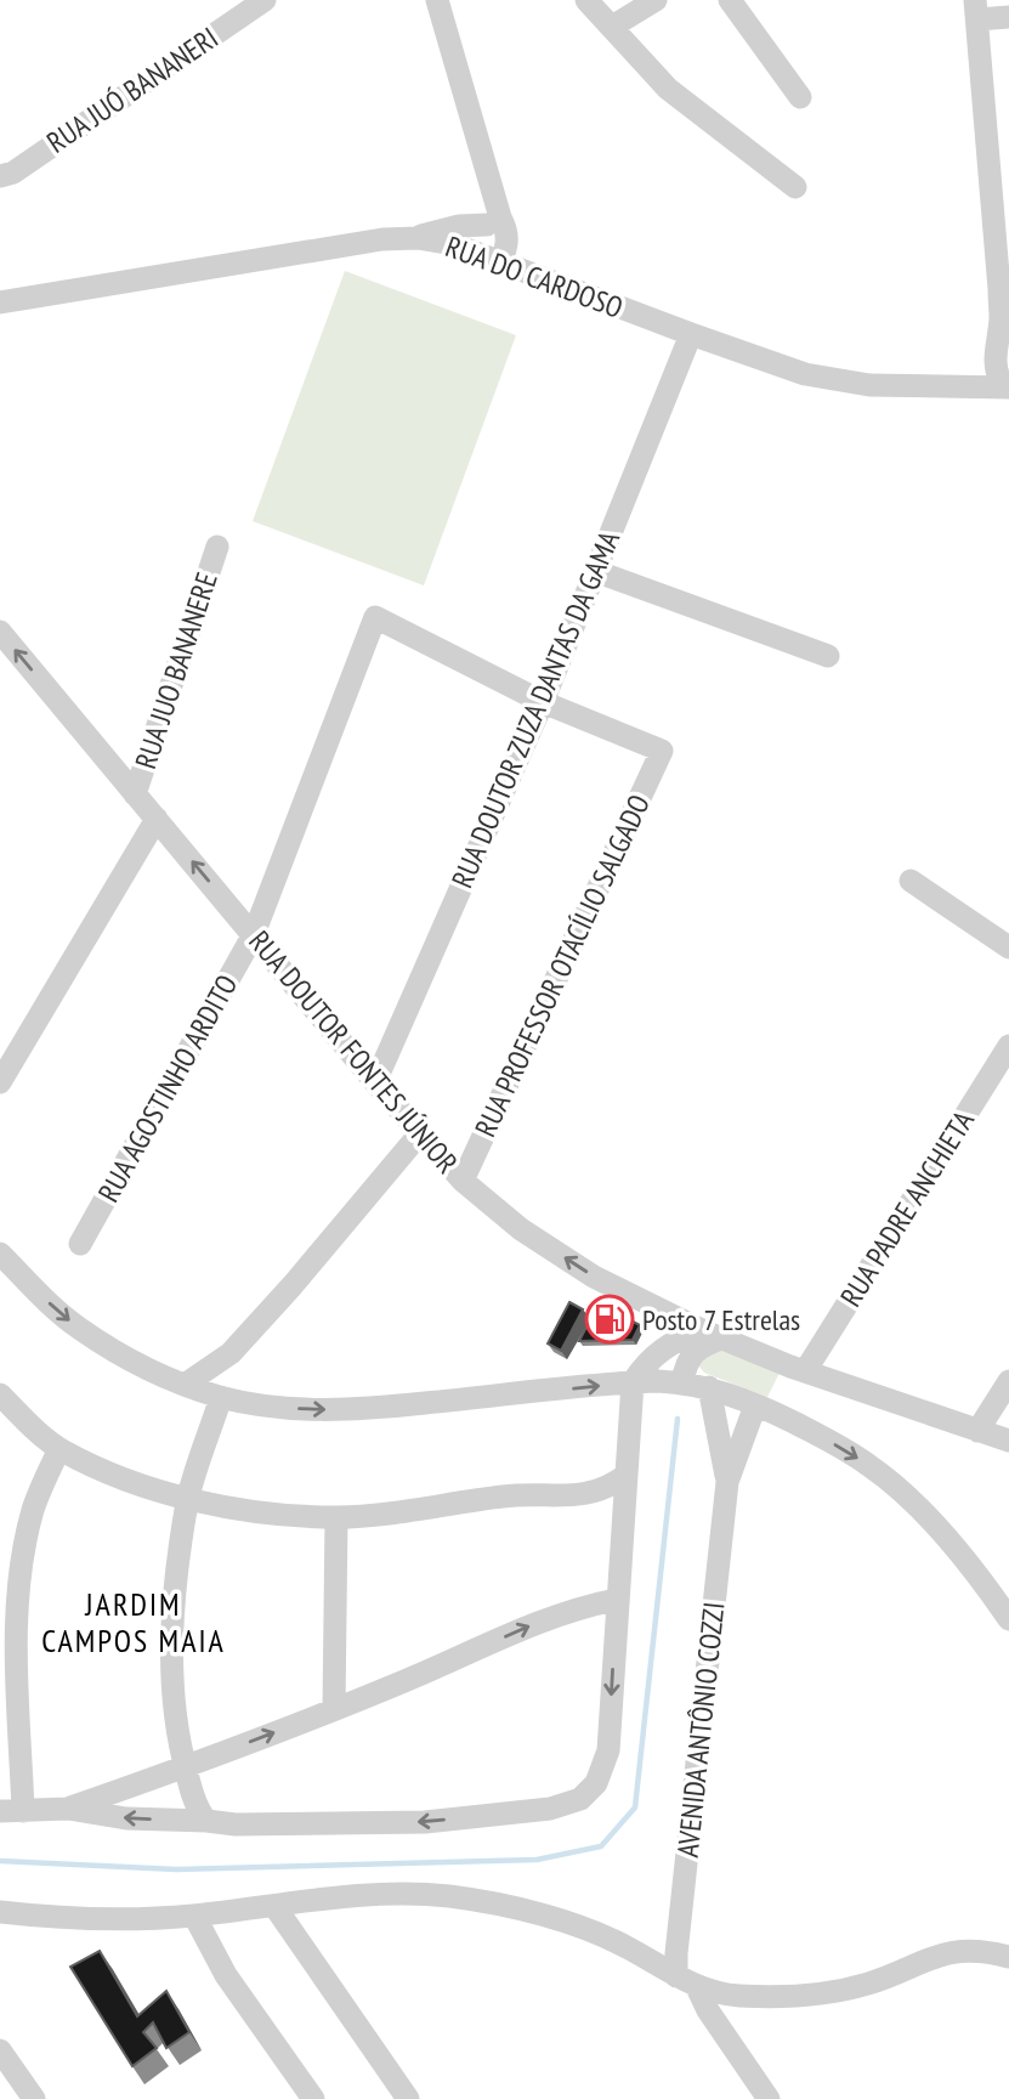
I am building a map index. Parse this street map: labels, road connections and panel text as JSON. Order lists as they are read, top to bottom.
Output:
{
  "streets": {
    "street": [
      "RUA JUÓ BANANERI",
      "RUA DO CARDOSO",
      "RUA JUO BANANERE",
      "RUA DOUTOR ZUZA DANTAS DA GAMA",
      "RUA PROFESSOR OTACÍLIO SALGADO",
      "RUA DOUTOR FONTES JÚNIOR",
      "RUA AGOSTINHO ARDITO",
      "RUA PADRE ANCHIETA",
      "AVENIDA ANTÔNIO COZZI"
    ]
  },
  "crossings": [
    ["RUA DO CARDOSO", "RUA DOUTOR ZUZA DANTAS DA GAMA"],
    ["RUA JUO BANANERE", "RUA DOUTOR FONTES JÚNIOR"],
    ["RUA DOUTOR ZUZA DANTAS DA GAMA", "RUA PROFESSOR OTACÍLIO SALGADO"],
    ["RUA DOUTOR ZUZA DANTAS DA GAMA", "RUA DOUTOR FONTES JÚNIOR"],
    ["RUA DOUTOR ZUZA DANTAS DA GAMA", "RUA AGOSTINHO ARDITO"],
    ["RUA PROFESSOR OTACÍLIO SALGADO", "RUA DOUTOR FONTES JÚNIOR"],
    ["RUA PROFESSOR OTACÍLIO SALGADO", "RUA AGOSTINHO ARDITO"],
    ["RUA DOUTOR FONTES JÚNIOR", "RUA AGOSTINHO ARDITO"],
    ["RUA DOUTOR FONTES JÚNIOR", "RUA PADRE ANCHIETA"]
  ],
  "one_way": ["RUA DOUTOR FONTES JÚNIOR"],
  "districts": ["JARDIM CAMPOS MAIA"],
  "places": {
    "fuel station": ["Posto 7 Estrelas"]
  }
}
